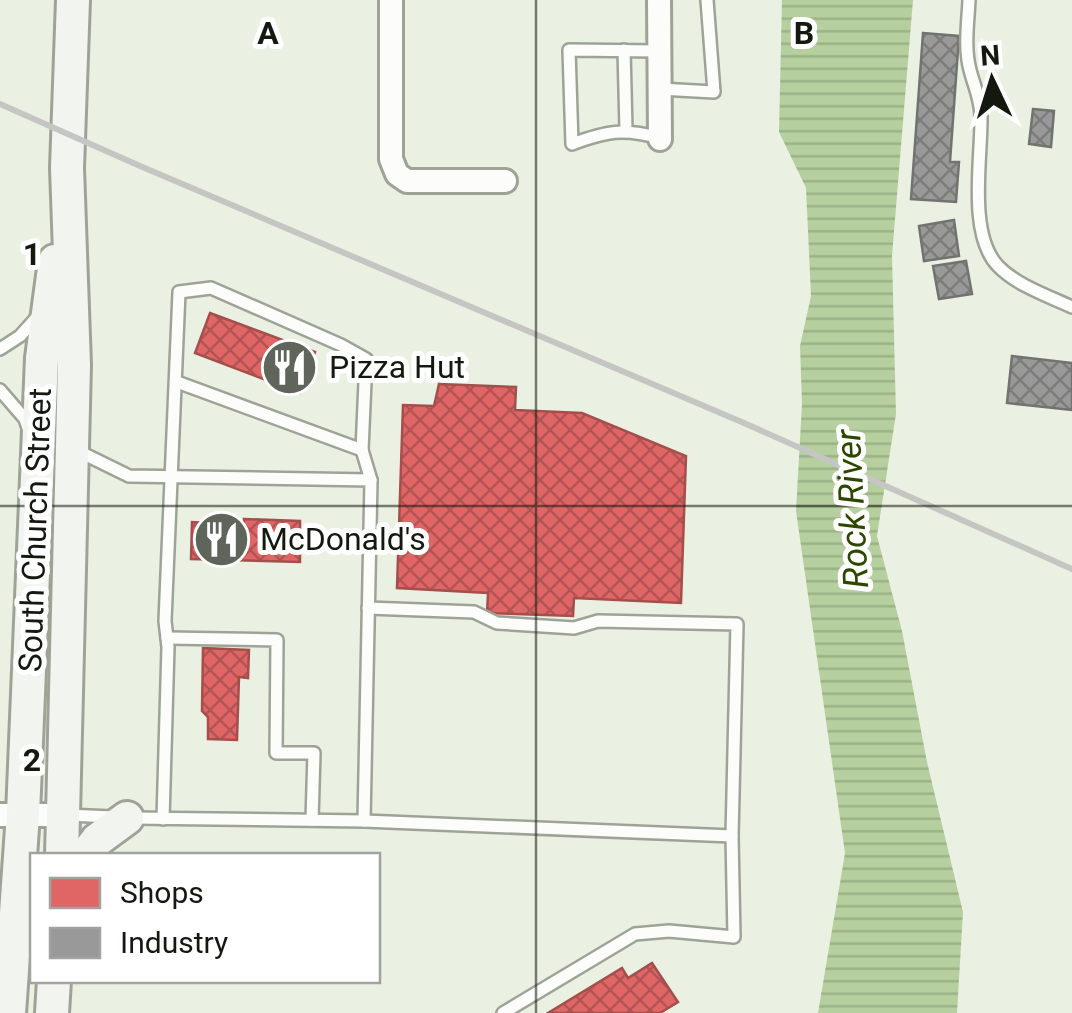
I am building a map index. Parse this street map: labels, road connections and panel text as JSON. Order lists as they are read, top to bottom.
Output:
{
  "streets": {
    "main road": ["South Church Street"]
  },
  "water": ["Rock River"],
  "places": {
    "restaurant": ["Pizza Hut", "McDonald's"]
  },
  "legend": ["Shops", "Industry"],
  "north": "top",
  "grid": {
    "columns": ["A", "B"],
    "rows": ["1", "2"]
  }
}
